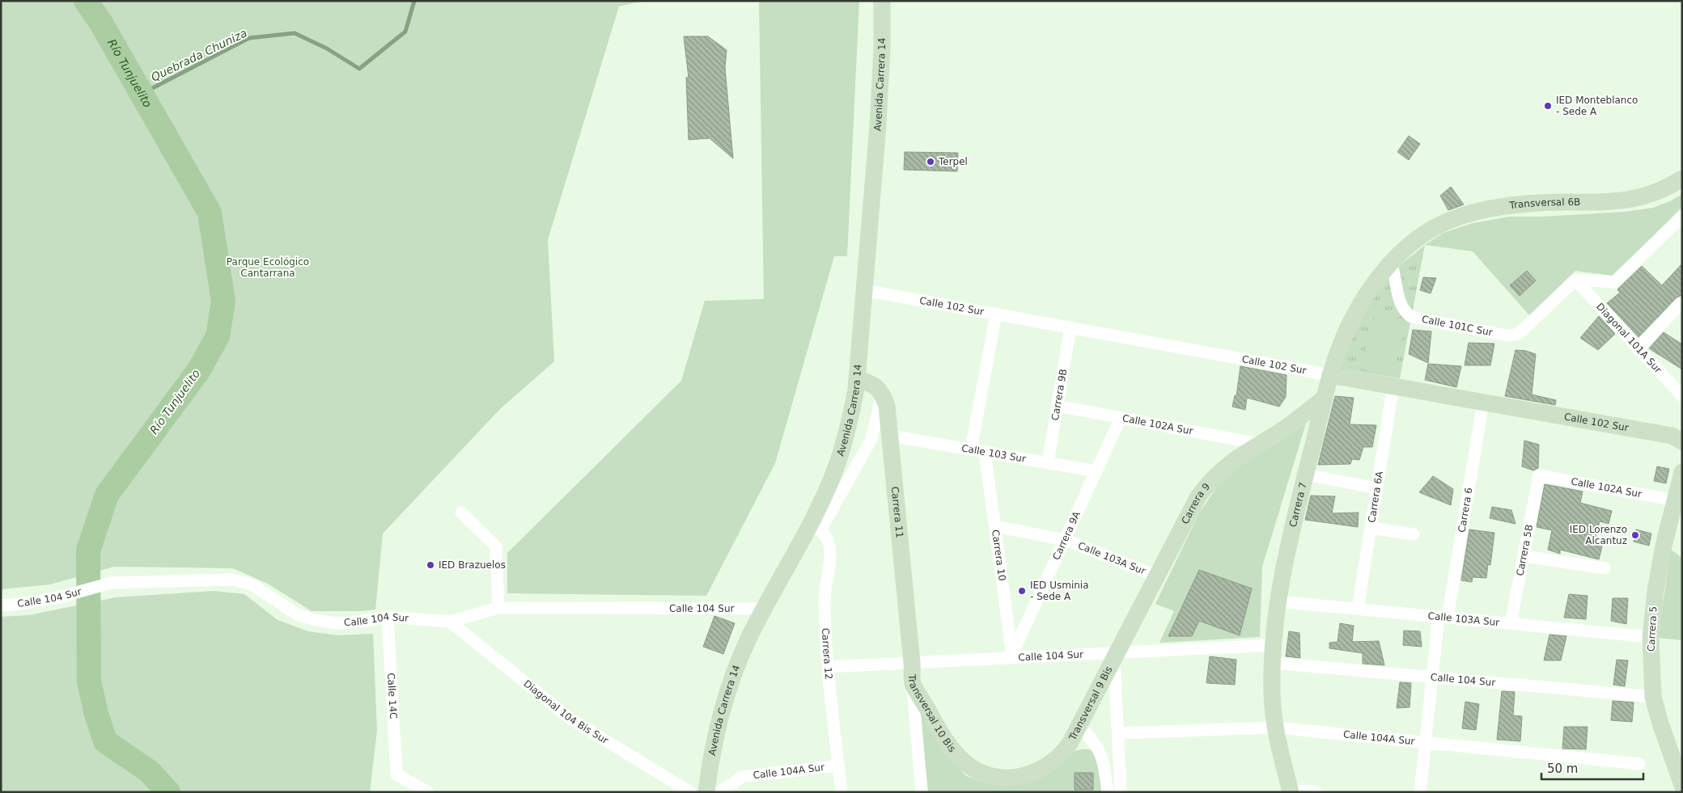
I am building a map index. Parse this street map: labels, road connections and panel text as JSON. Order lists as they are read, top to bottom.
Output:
{
  "streets": {
    "street": [
      "Avenida Carrera 14",
      "Transversal 6B",
      "Calle 102 Sur",
      "Calle 101C Sur",
      "Diagonal 101A Sur",
      "Carrera 9B",
      "Calle 102A Sur",
      "Calle 103 Sur",
      "Carrera 6A",
      "Carrera 9",
      "Carrera 7",
      "Carrera 6",
      "Carrera 11",
      "Carrera 9A",
      "Carrera 5B",
      "Carrera 10",
      "Calle 103A Sur",
      "Calle 104 Sur",
      "Carrera 5",
      "Carrera 12",
      "Calle 14C",
      "Transversal 9 Bis",
      "Diagonal 104 Bis Sur",
      "Transversal 10 Bis",
      "Calle 104A Sur"
    ]
  },
  "crossings": [
    ["Avenida Carrera 14", "Calle 102 Sur"],
    ["Avenida Carrera 14", "Calle 104 Sur"],
    ["Avenida Carrera 14", "Carrera 12"],
    ["Transversal 6B", "Carrera 7"],
    ["Calle 102 Sur", "Carrera 9B"],
    ["Calle 102 Sur", "Carrera 6A"],
    ["Calle 102 Sur", "Carrera 7"],
    ["Calle 102 Sur", "Carrera 6"],
    ["Calle 101C Sur", "Diagonal 101A Sur"],
    ["Calle 101C Sur", "Carrera 7"],
    ["Carrera 9B", "Calle 102A Sur"],
    ["Carrera 9B", "Calle 103 Sur"],
    ["Calle 102A Sur", "Carrera 9"],
    ["Calle 102A Sur", "Carrera 9A"],
    ["Calle 102A Sur", "Carrera 5B"],
    ["Calle 102A Sur", "Carrera 5"],
    ["Calle 103 Sur", "Carrera 11"],
    ["Calle 103 Sur", "Carrera 9A"],
    ["Calle 103 Sur", "Carrera 10"],
    ["Carrera 6A", "Calle 103A Sur"],
    ["Carrera 9", "Carrera 7"],
    ["Carrera 9", "Calle 103A Sur"],
    ["Carrera 9", "Calle 104 Sur"],
    ["Carrera 9", "Transversal 9 Bis"],
    ["Carrera 7", "Calle 103A Sur"],
    ["Carrera 7", "Calle 104 Sur"],
    ["Carrera 7", "Calle 104A Sur"],
    ["Carrera 6", "Calle 103A Sur"],
    ["Carrera 6", "Calle 104 Sur"],
    ["Carrera 6", "Calle 104A Sur"],
    ["Carrera 11", "Calle 104 Sur"],
    ["Carrera 11", "Transversal 10 Bis"],
    ["Carrera 9A", "Carrera 10"],
    ["Carrera 9A", "Calle 103A Sur"],
    ["Carrera 9A", "Calle 104 Sur"],
    ["Carrera 5B", "Calle 103A Sur"],
    ["Carrera 10", "Calle 103A Sur"],
    ["Carrera 10", "Calle 104 Sur"],
    ["Calle 103A Sur", "Carrera 5"],
    ["Calle 104 Sur", "Carrera 5"],
    ["Calle 104 Sur", "Carrera 12"],
    ["Calle 104 Sur", "Calle 14C"],
    ["Calle 104 Sur", "Transversal 9 Bis"],
    ["Calle 104 Sur", "Diagonal 104 Bis Sur"],
    ["Calle 104 Sur", "Transversal 10 Bis"],
    ["Carrera 12", "Calle 104A Sur"],
    ["Transversal 9 Bis", "Transversal 10 Bis"]
  ],
  "water": ["Quebrada Chuniza", "Río Tunjuelito"],
  "parks": ["Parque Ecológico Cantarrana"],
  "places": [
    "IED Monteblanco - Sede A",
    "Terpel",
    "IED Lorenzo Alcantuz",
    "IED Brazuelos",
    "IED Usminia - Sede A"
  ],
  "scale_bar": "50 m"
}
